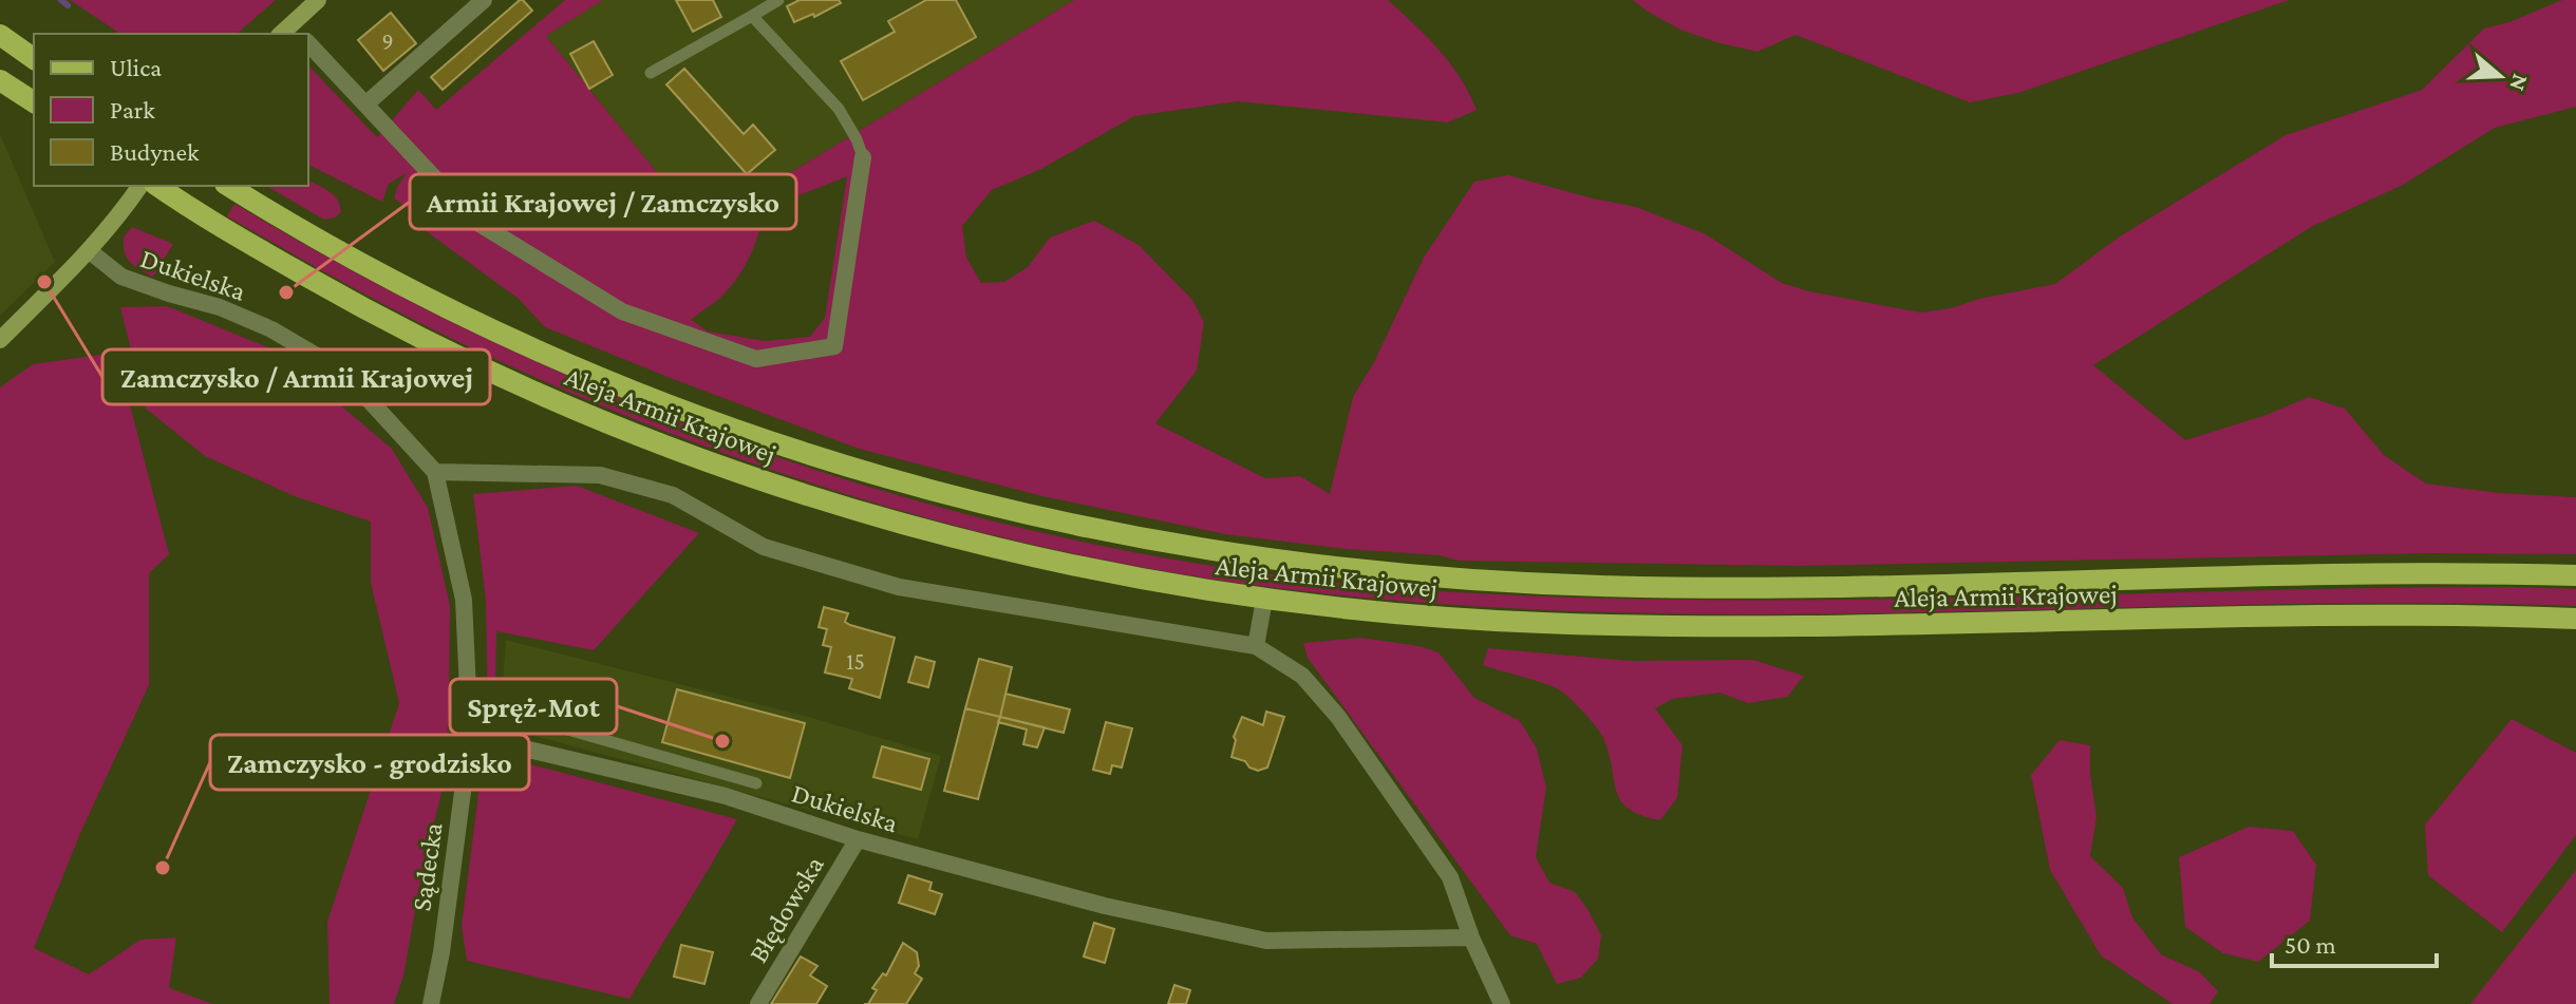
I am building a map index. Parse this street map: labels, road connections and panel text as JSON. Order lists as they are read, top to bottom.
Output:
{
  "streets": {
    "main road": ["Aleja Armii Krajowej"],
    "street": ["Dukielska", "Sądecka", "Błędowska"]
  },
  "crossings": [
    ["Dukielska", "Sądecka"],
    ["Dukielska", "Błędowska"]
  ],
  "places": [
    "Zamczysko / Armii Krajowej",
    "Armii Krajowej / Zamczysko",
    "Spręż-Mot",
    "Zamczysko - grodzisko"
  ],
  "house_numbers": ["9", "15"],
  "legend": ["Ulica", "Park", "Budynek"],
  "scale_bar": "50 m",
  "north": "right"
}
